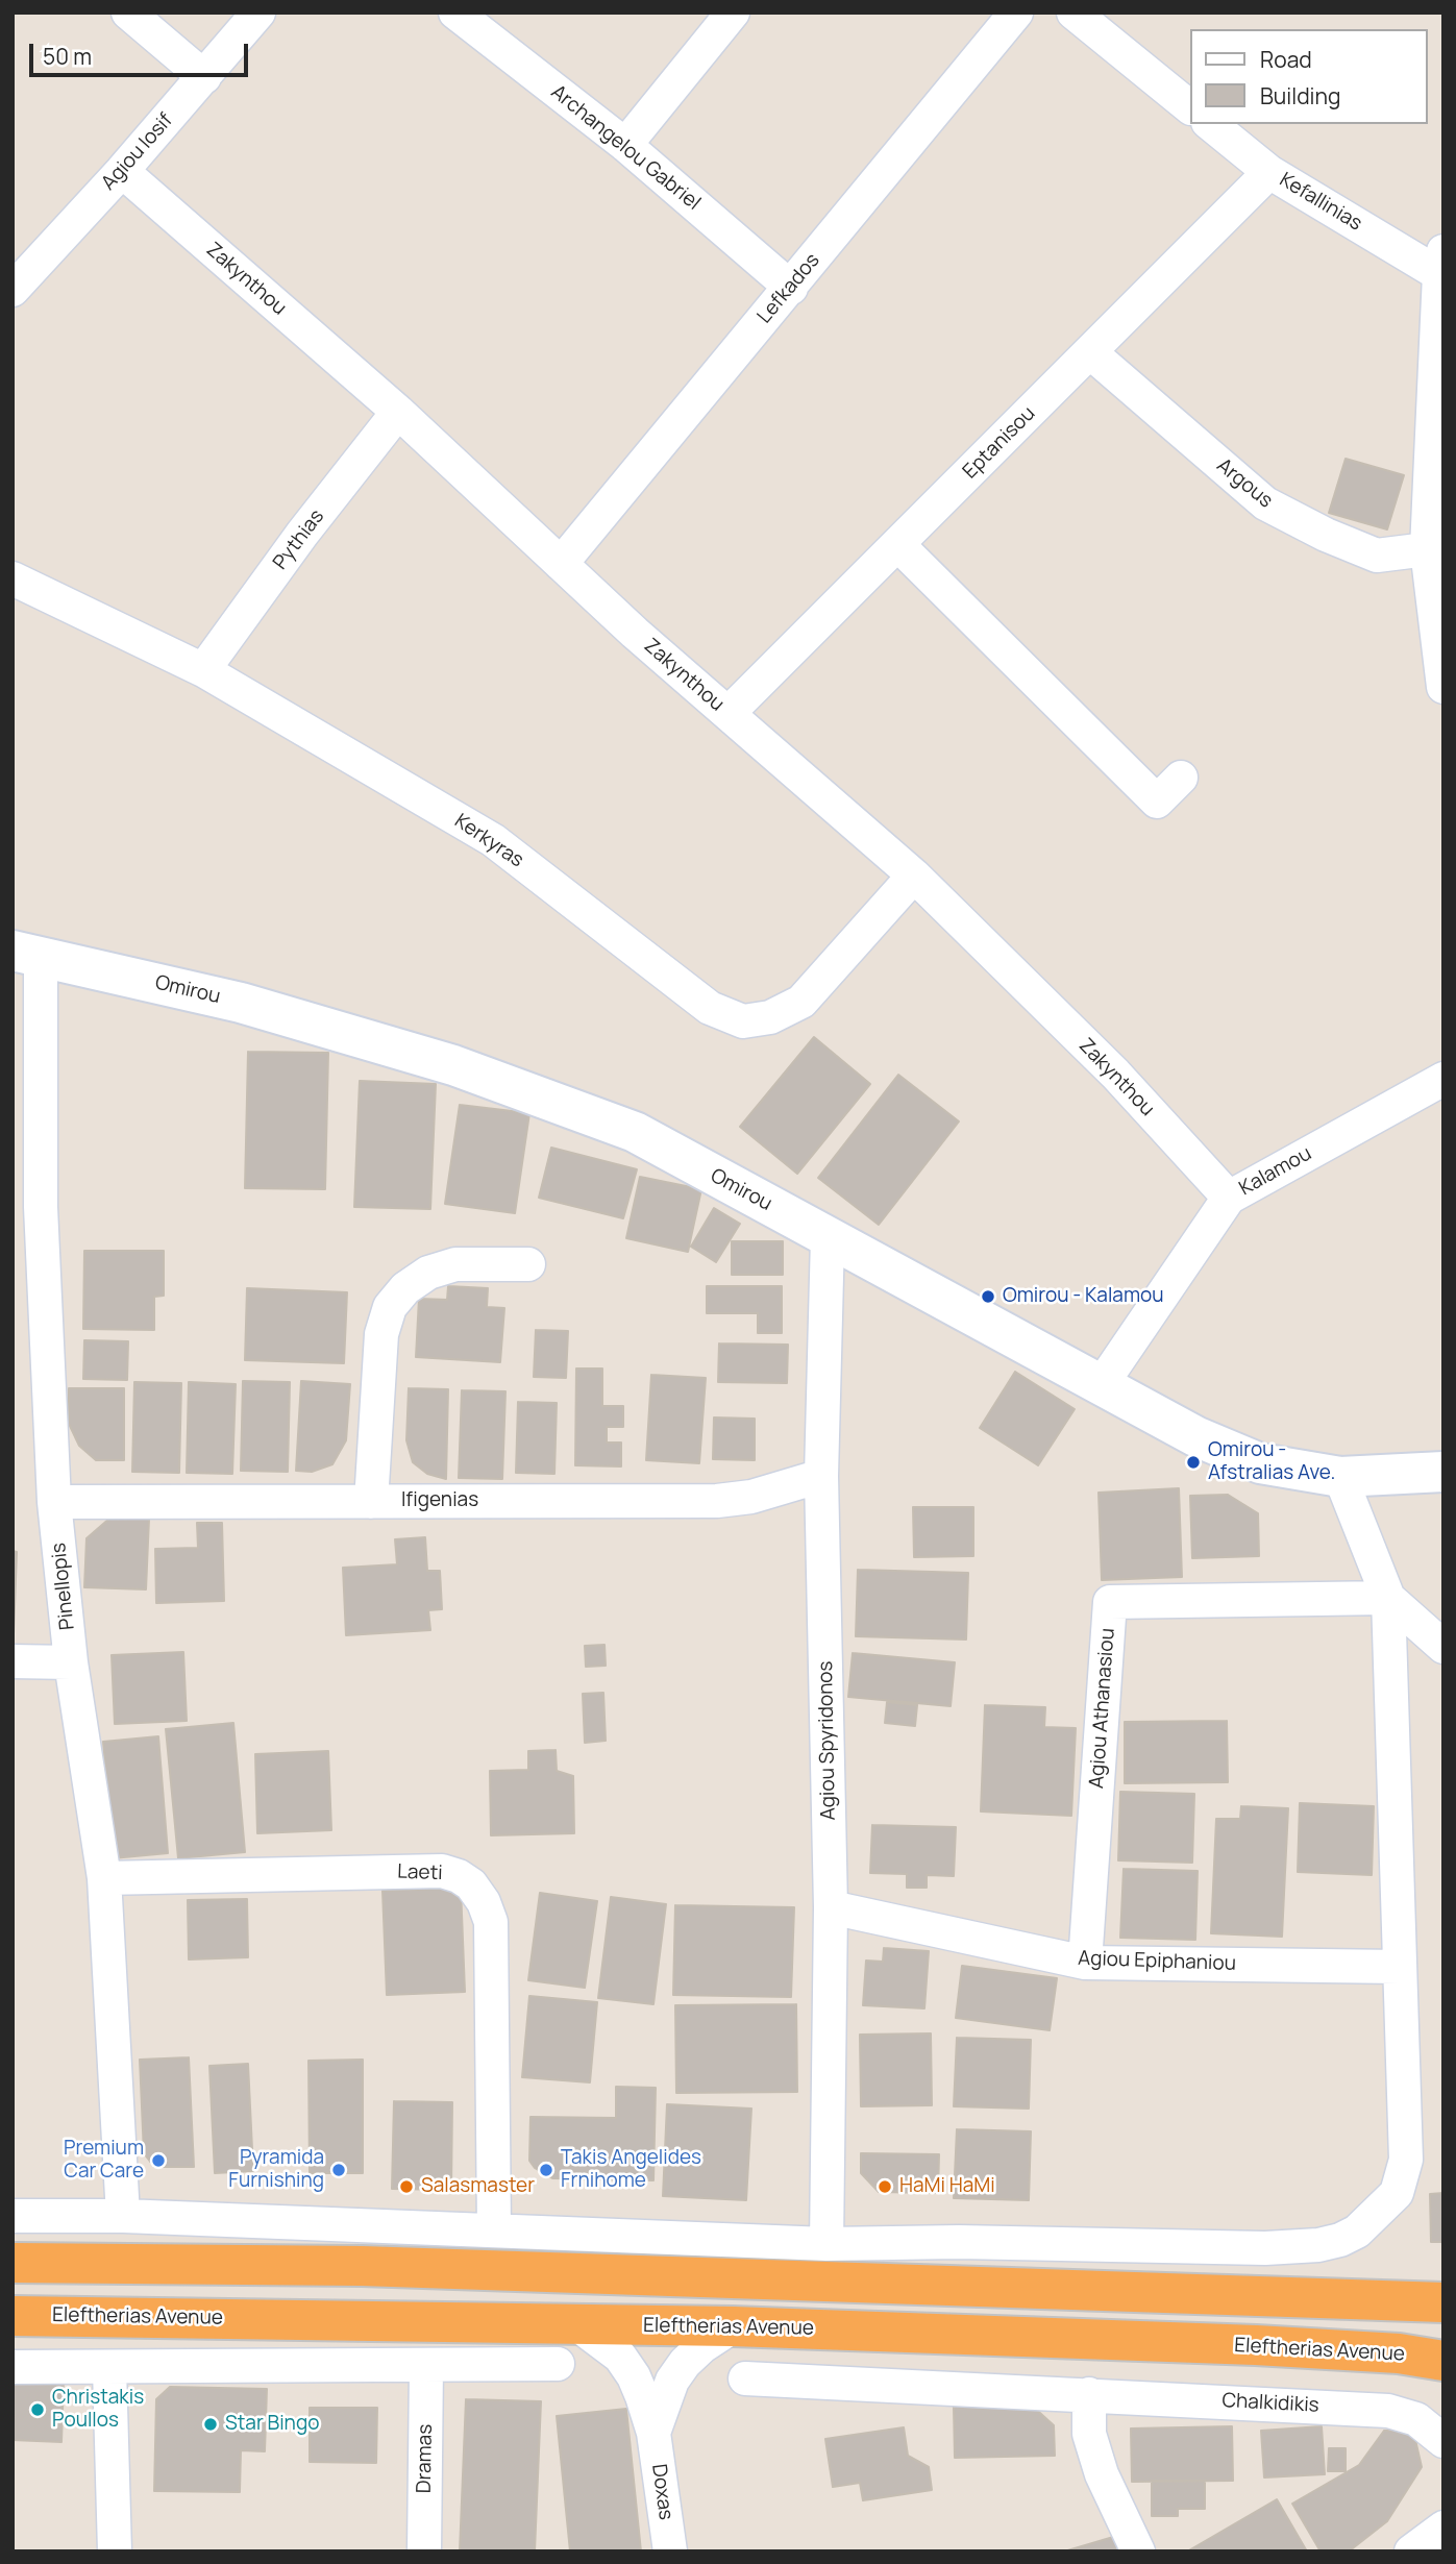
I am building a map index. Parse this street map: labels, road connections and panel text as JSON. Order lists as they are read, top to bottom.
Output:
{
  "streets": {
    "highway": ["Eleftherias Avenue"],
    "street": [
      "Archangelou Gabriel",
      "Agiou Iosif",
      "Kefallinias",
      "Zakynthou",
      "Lefkados",
      "Eptanisou",
      "Argous",
      "Pythias",
      "Kerkyras",
      "Omirou",
      "Kalamou",
      "Ifigenias",
      "Pinellopis",
      "Agiou Athanasiou",
      "Agiou Spyridonos",
      "Laeti",
      "Agiou Epiphaniou",
      "Chalkidikis",
      "Dramas",
      "Doxas"
    ]
  },
  "crossings": [
    ["Archangelou Gabriel", "Lefkados"],
    ["Agiou Iosif", "Zakynthou"],
    ["Kefallinias", "Eptanisou"],
    ["Zakynthou", "Lefkados"],
    ["Zakynthou", "Eptanisou"],
    ["Zakynthou", "Pythias"],
    ["Zakynthou", "Kerkyras"],
    ["Zakynthou", "Kalamou"],
    ["Eptanisou", "Argous"],
    ["Pythias", "Kerkyras"],
    ["Omirou", "Kalamou"],
    ["Omirou", "Pinellopis"],
    ["Omirou", "Agiou Spyridonos"],
    ["Ifigenias", "Pinellopis"],
    ["Ifigenias", "Agiou Spyridonos"],
    ["Pinellopis", "Laeti"],
    ["Agiou Athanasiou", "Agiou Epiphaniou"],
    ["Agiou Spyridonos", "Agiou Epiphaniou"],
    ["Eleftherias Avenue", "Doxas"]
  ],
  "places": [
    "Omirou - Kalamou",
    "Omirou - Afstralias Ave.",
    "Premium Car Care",
    "Pyramida Furnishing",
    "Takis Angelides Frnihome",
    "Salasmaster",
    "HaMi HaMi",
    "Christakis Poullos",
    "Star Bingo"
  ],
  "legend": ["Road", "Building"],
  "scale_bar": "50 m"
}
